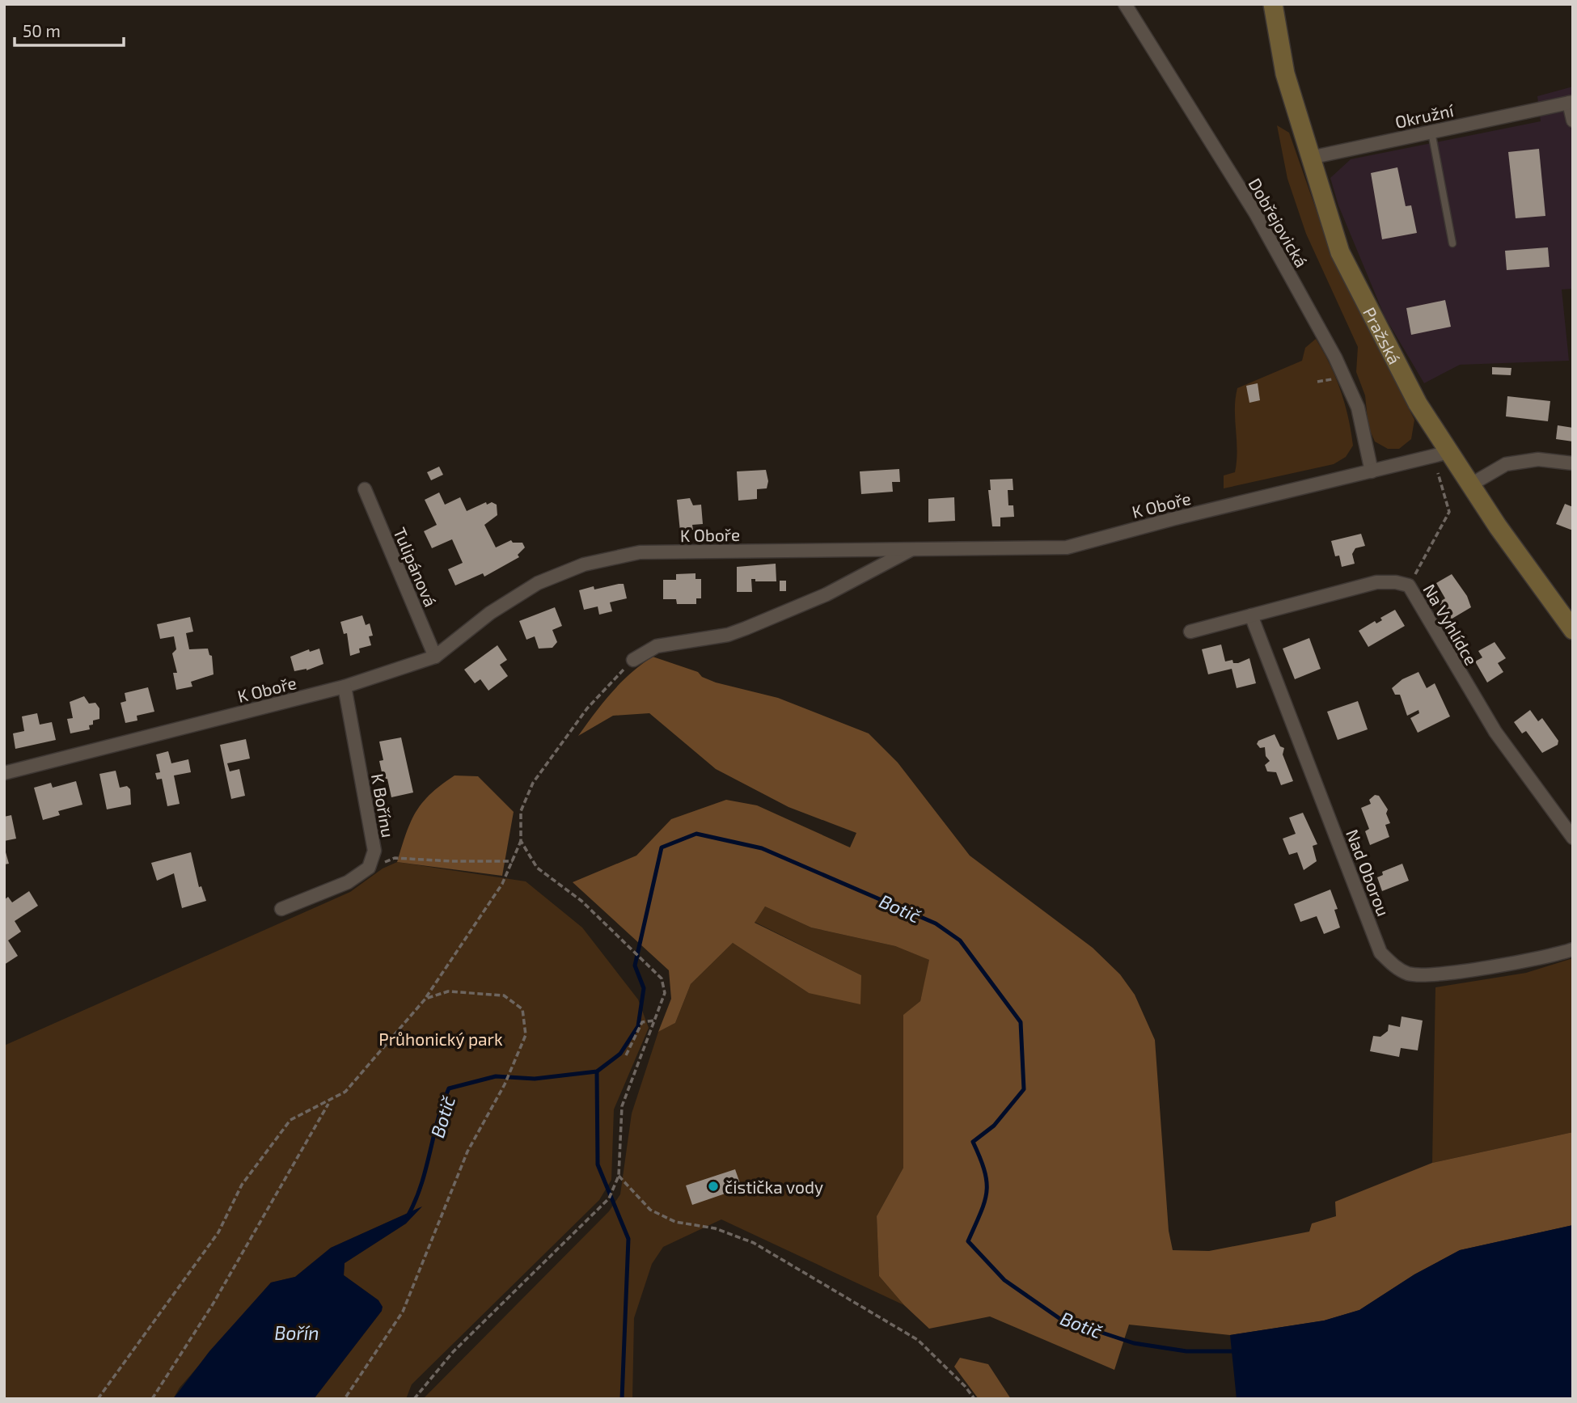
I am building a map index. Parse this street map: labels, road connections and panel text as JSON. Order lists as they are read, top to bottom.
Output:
{
  "streets": {
    "main road": ["Pražská"],
    "street": [
      "Okružní",
      "Dobřejovická",
      "K Oboře",
      "Tulipánová",
      "Na Vyhlídce",
      "K Bořínu",
      "Nad Oborou"
    ]
  },
  "crossings": [
    ["Okružní", "Pražská"],
    ["Dobřejovická", "K Oboře"],
    ["Pražská", "K Oboře"],
    ["K Oboře", "Tulipánová"],
    ["K Oboře", "K Bořínu"],
    ["Na Vyhlídce", "Nad Oborou"]
  ],
  "water": ["Botič", "Bořín"],
  "parks": ["Průhonický park"],
  "places": ["čistička vody"],
  "scale_bar": "50 m"
}
